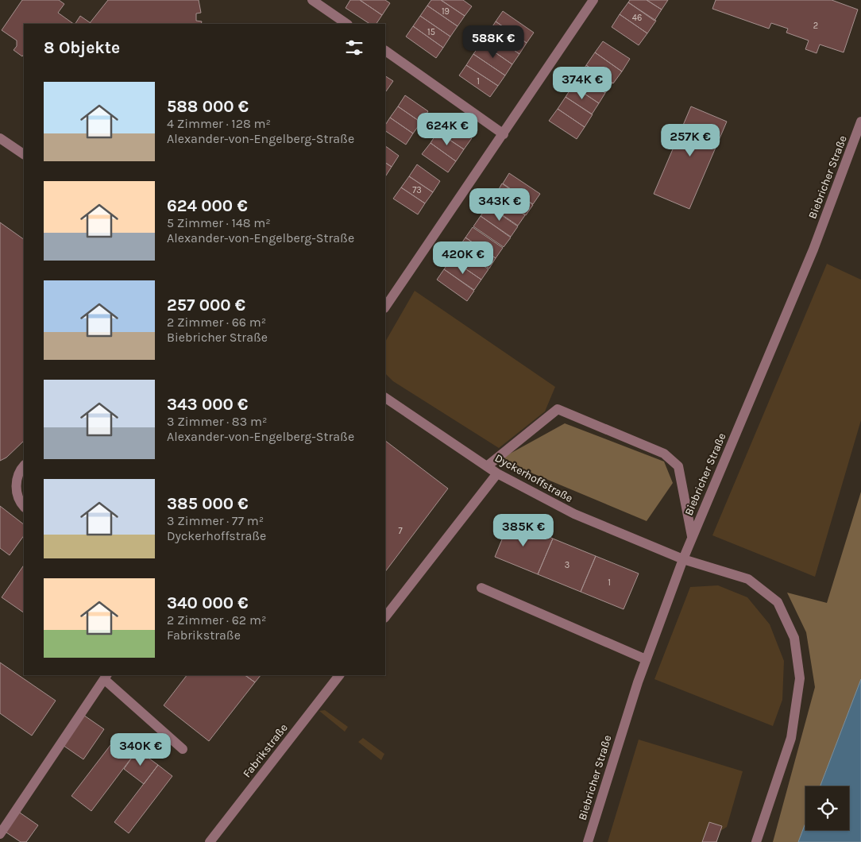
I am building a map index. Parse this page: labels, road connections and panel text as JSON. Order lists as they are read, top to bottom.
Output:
{
  "streets": {
    "street": ["Biebricher Straße", "Dyckerhoffstraße", "Fabrikstraße"]
  },
  "crossings": [
    ["Biebricher Straße", "Dyckerhoffstraße"]
  ],
  "house_numbers": [
    "19",
    "46",
    "2",
    "15",
    "1",
    "73",
    "7",
    "3",
    "1"
  ],
  "page": {
    "heading": "8 Objekte",
    "price": [
      "588K €",
      "374K €",
      "624K €",
      "257K €",
      "343K €",
      "420K €",
      "385K €",
      "340K €"
    ],
    "list": [
      {
        "name": "588 000 €",
        "note": "4 Zimmer · 128 m² · Alexander-von-Engelberg-Straße"
      },
      {
        "name": "624 000 €",
        "note": "5 Zimmer · 148 m² · Alexander-von-Engelberg-Straße"
      },
      {
        "name": "257 000 €",
        "note": "2 Zimmer · 66 m² · Biebricher Straße"
      },
      {
        "name": "343 000 €",
        "note": "3 Zimmer · 83 m² · Alexander-von-Engelberg-Straße"
      },
      {
        "name": "385 000 €",
        "note": "3 Zimmer · 77 m² · Dyckerhoffstraße"
      },
      {
        "name": "340 000 €",
        "note": "2 Zimmer · 62 m² · Fabrikstraße"
      }
    ]
  }
}
